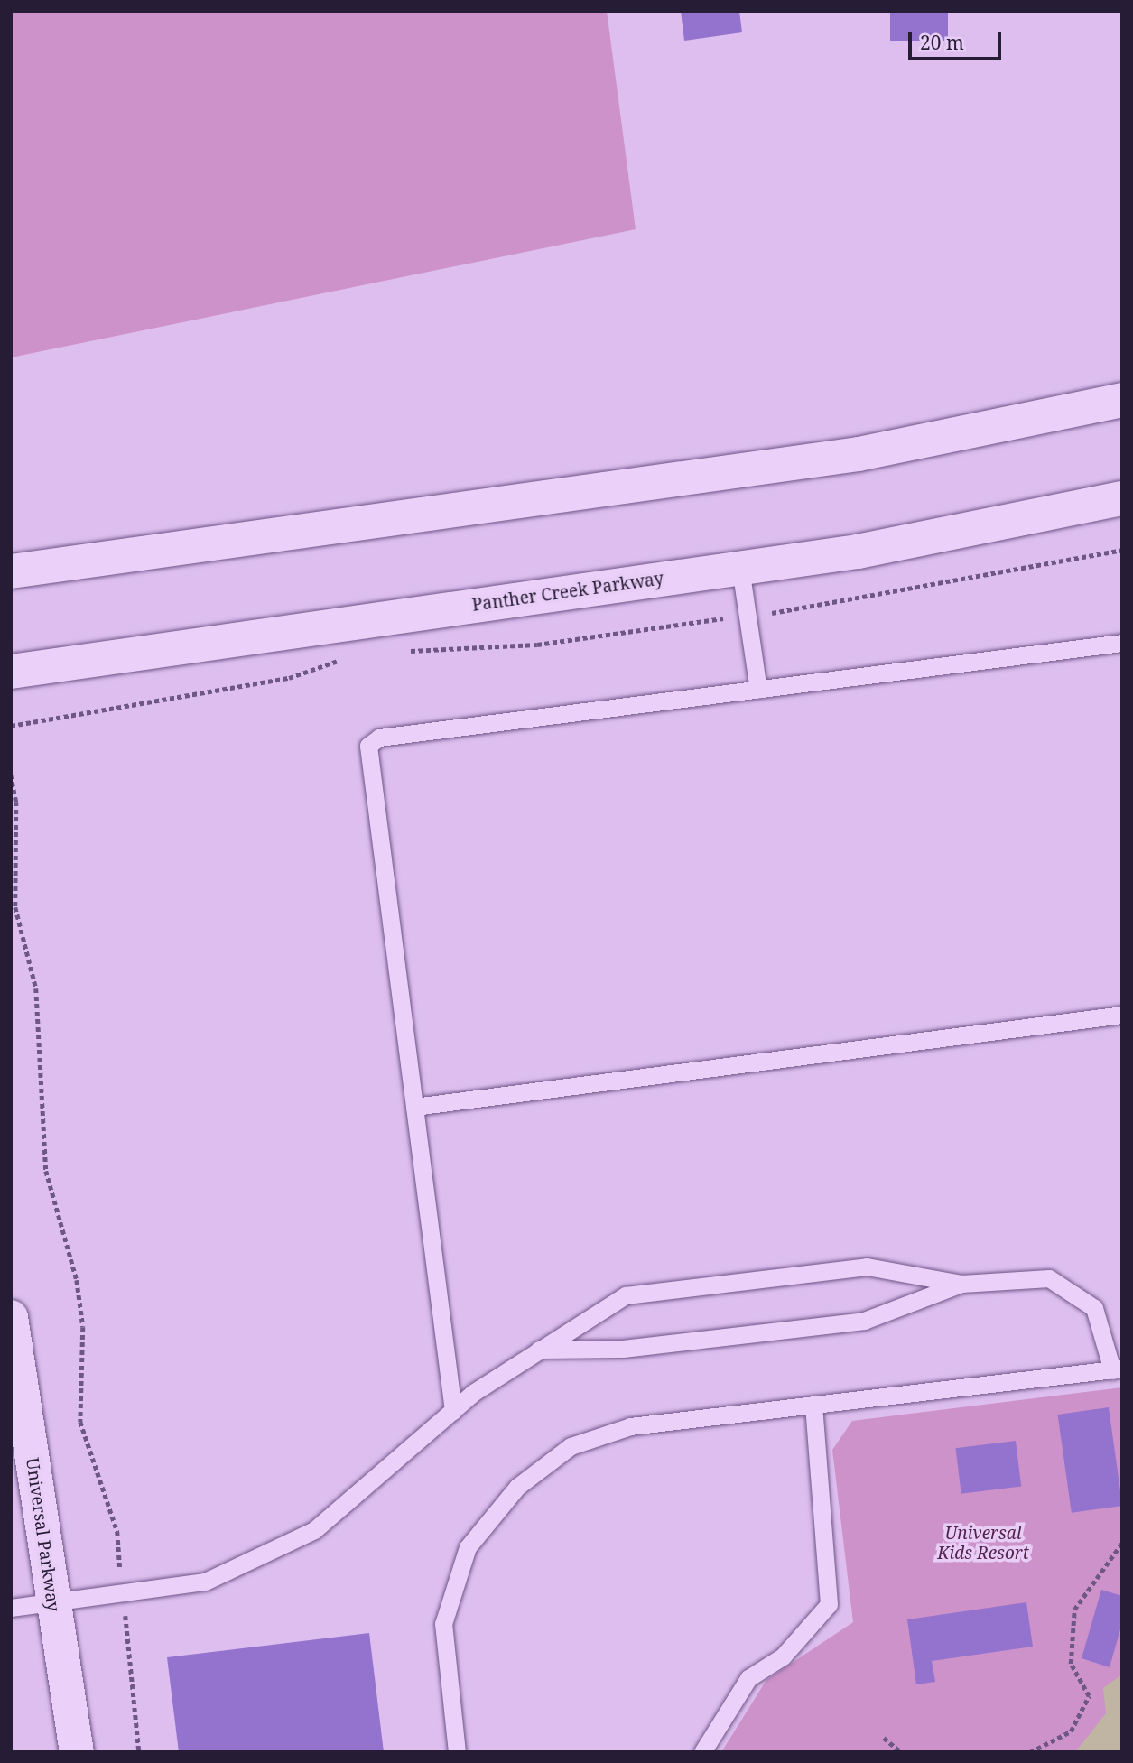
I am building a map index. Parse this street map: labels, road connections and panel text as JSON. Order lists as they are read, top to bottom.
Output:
{
  "streets": {
    "main road": ["Panther Creek Parkway", "Universal Parkway"]
  },
  "parks": ["Universal Kids Resort"],
  "scale_bar": "20 m"
}
